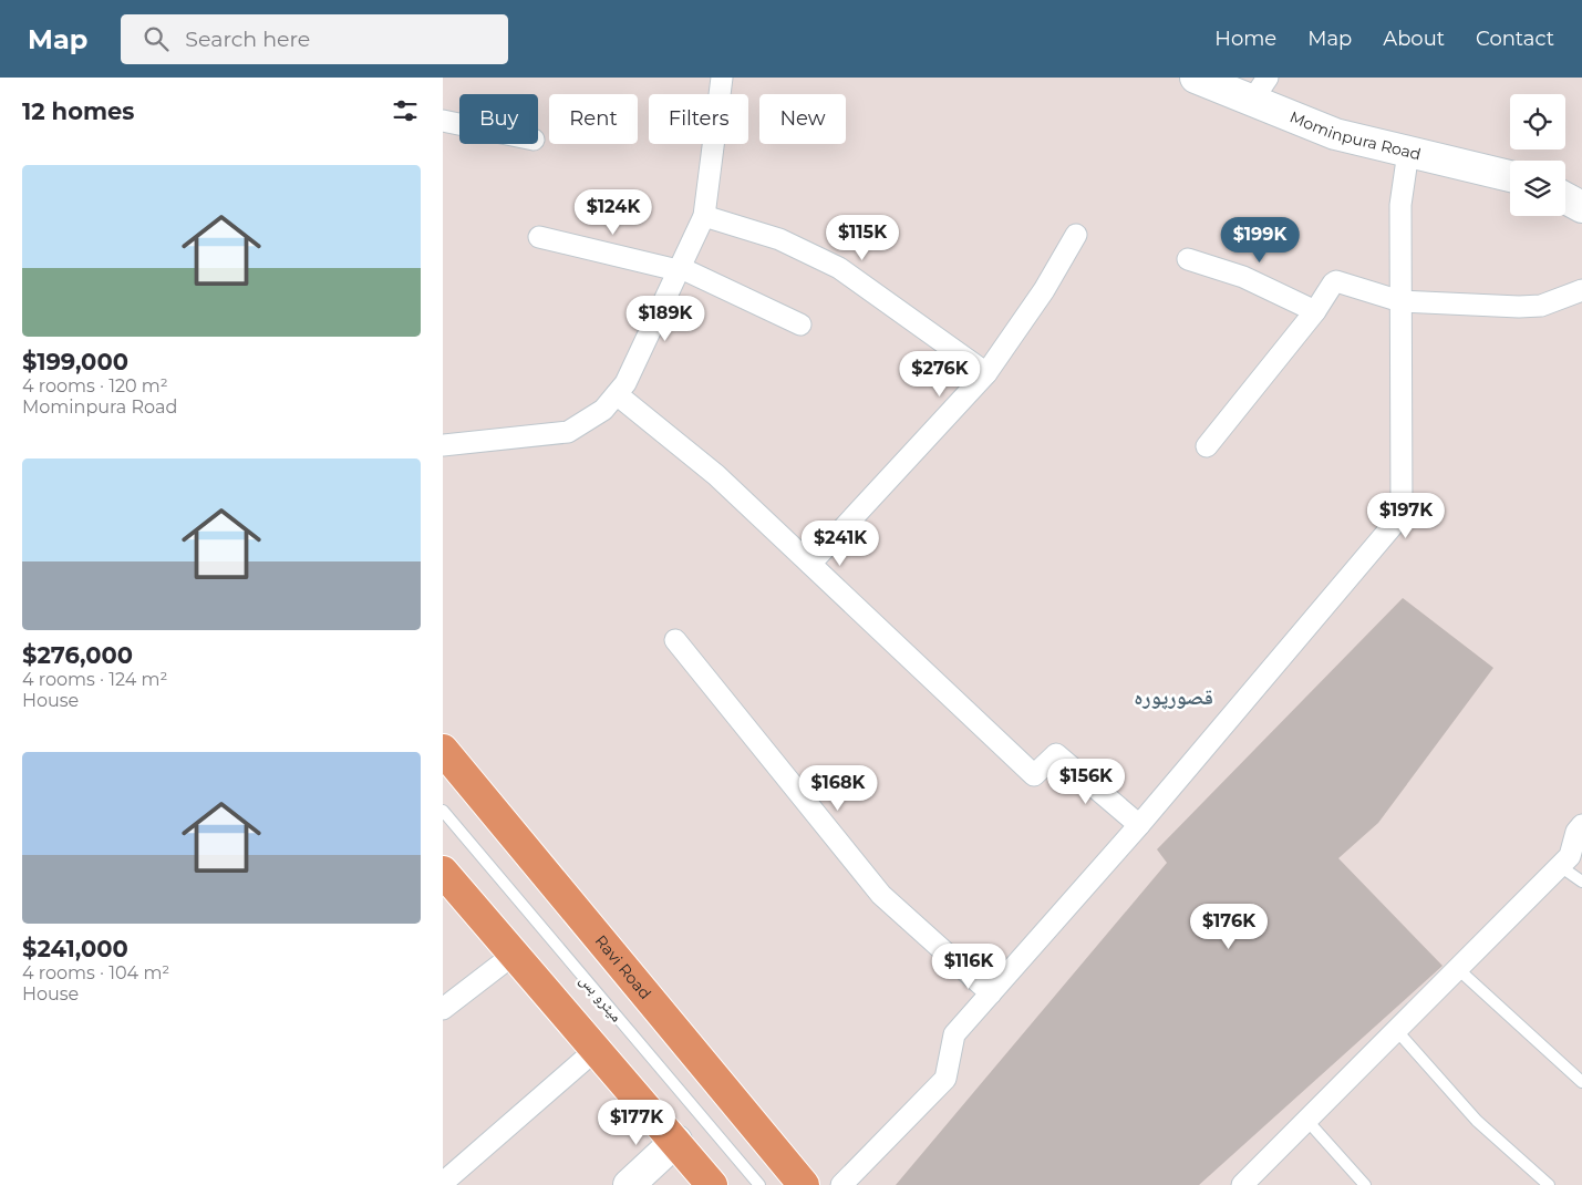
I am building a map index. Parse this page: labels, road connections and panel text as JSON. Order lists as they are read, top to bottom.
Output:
{
  "streets": {
    "main road": ["Ravi Road"],
    "street": ["Mominpura Road"],
    "lane": ["میٹرو بس"]
  },
  "districts": ["قصورپورہ"],
  "page": {
    "header": "Map",
    "search": "Search here",
    "nav": [
      "Home",
      "Map",
      "About",
      "Contact"
    ],
    "heading": "12 homes",
    "chip": [
      "Buy",
      "Rent",
      "Filters",
      "New"
    ],
    "list": [
      {
        "name": "$199,000",
        "note": "4 rooms · 120 m² · Mominpura Road"
      },
      {
        "name": "$276,000",
        "note": "4 rooms · 124 m² · House"
      },
      {
        "name": "$241,000",
        "note": "4 rooms · 104 m² · House"
      }
    ],
    "price": [
      "$124K",
      "$115K",
      "$199K",
      "$189K",
      "$276K",
      "$197K",
      "$241K",
      "$156K",
      "$168K",
      "$176K",
      "$116K",
      "$177K"
    ]
  }
}
